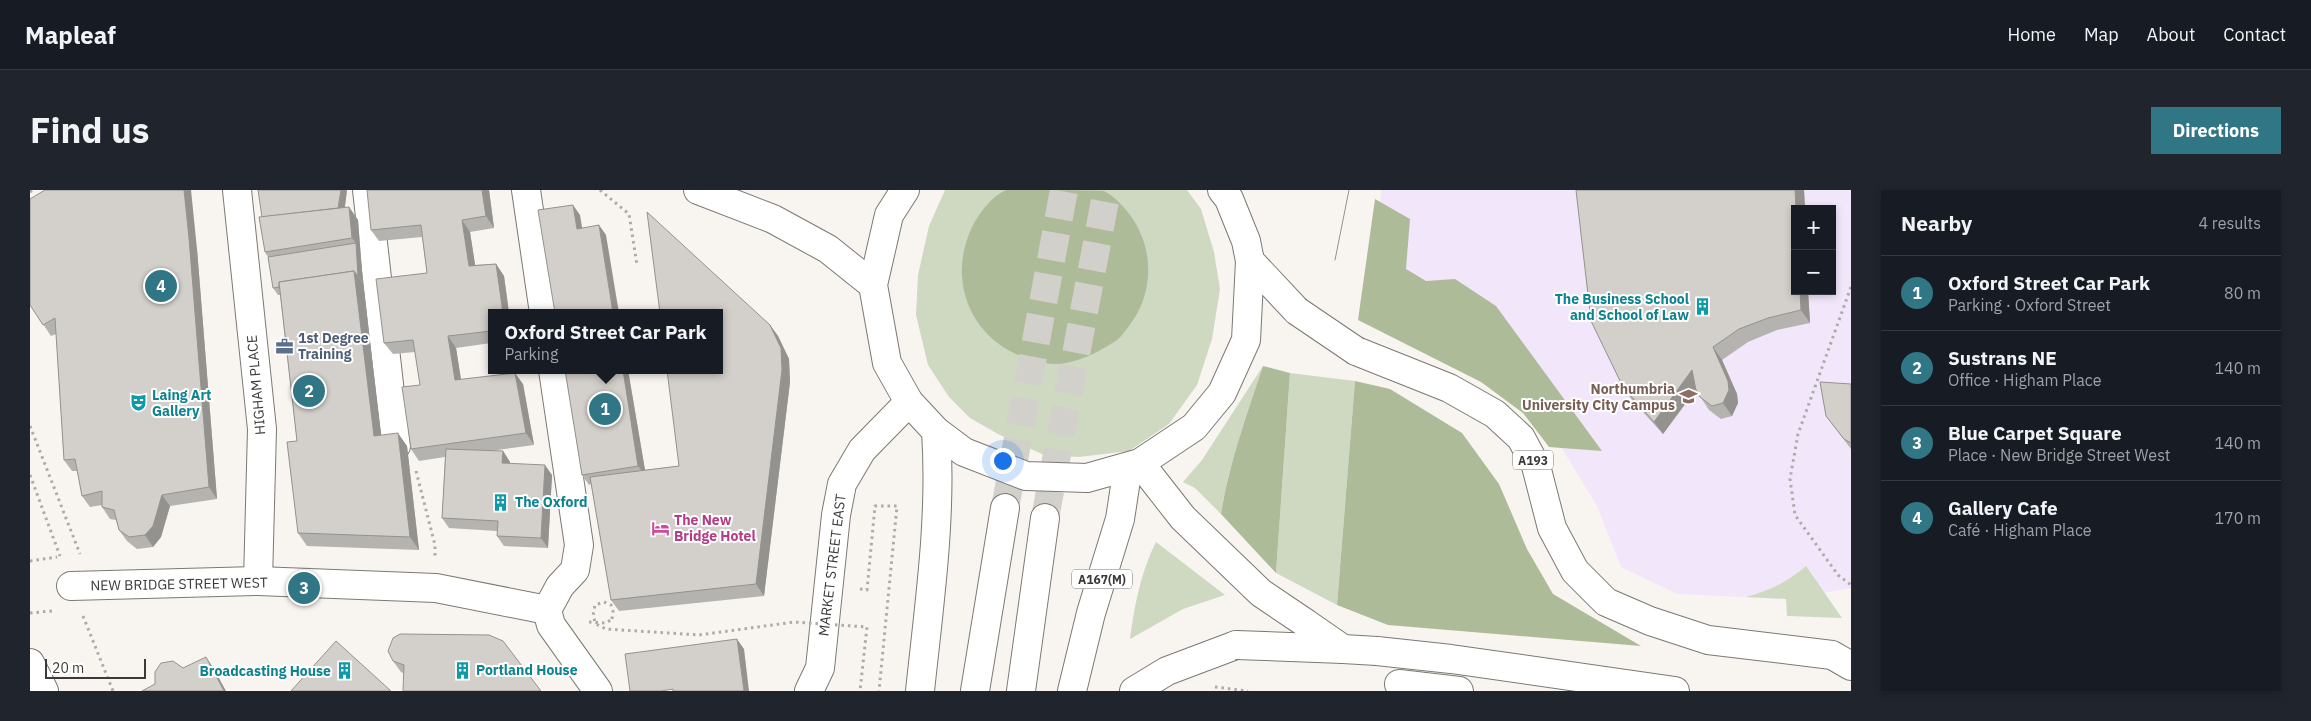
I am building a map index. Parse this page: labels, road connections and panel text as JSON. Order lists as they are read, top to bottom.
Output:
{
  "streets": {
    "main road": [
      "HIGHAM PLACE",
      "A193",
      "MARKET STREET EAST",
      "A167(M)",
      "NEW BRIDGE STREET WEST"
    ]
  },
  "crossings": [
    ["HIGHAM PLACE", "NEW BRIDGE STREET WEST"]
  ],
  "places": {
    "building": [
      "The Business School and School of Law",
      "The Oxford",
      "Portland House",
      "Broadcasting House"
    ],
    "office": ["1st Degree Training"],
    "school or university": ["Northumbria University City Campus"],
    "theatre": ["Laing Art Gallery"],
    "hotel": ["The New Bridge Hotel"]
  },
  "scale_bar": "20 m",
  "page": {
    "header": "Mapleaf",
    "nav": [
      "Home",
      "Map",
      "About",
      "Contact"
    ],
    "title": "Find us",
    "buttons": "Directions",
    "heading": ["Nearby", "4 results"],
    "map_buttons": ["+", "−"],
    "list": [
      {
        "mark": "1",
        "name": "Oxford Street Car Park",
        "note": "Parking · Oxford Street",
        "value": "80 m"
      },
      {
        "mark": "2",
        "name": "Sustrans NE",
        "note": "Office · Higham Place",
        "value": "140 m"
      },
      {
        "mark": "3",
        "name": "Blue Carpet Square",
        "note": "Place · New Bridge Street West",
        "value": "140 m"
      },
      {
        "mark": "4",
        "name": "Gallery Cafe",
        "note": "Café · Higham Place",
        "value": "170 m"
      }
    ],
    "pins": [
      "4",
      "2",
      "1",
      "3"
    ],
    "popup": ["Oxford Street Car Park", "Parking"],
    "scale": "20 m"
  }
}
